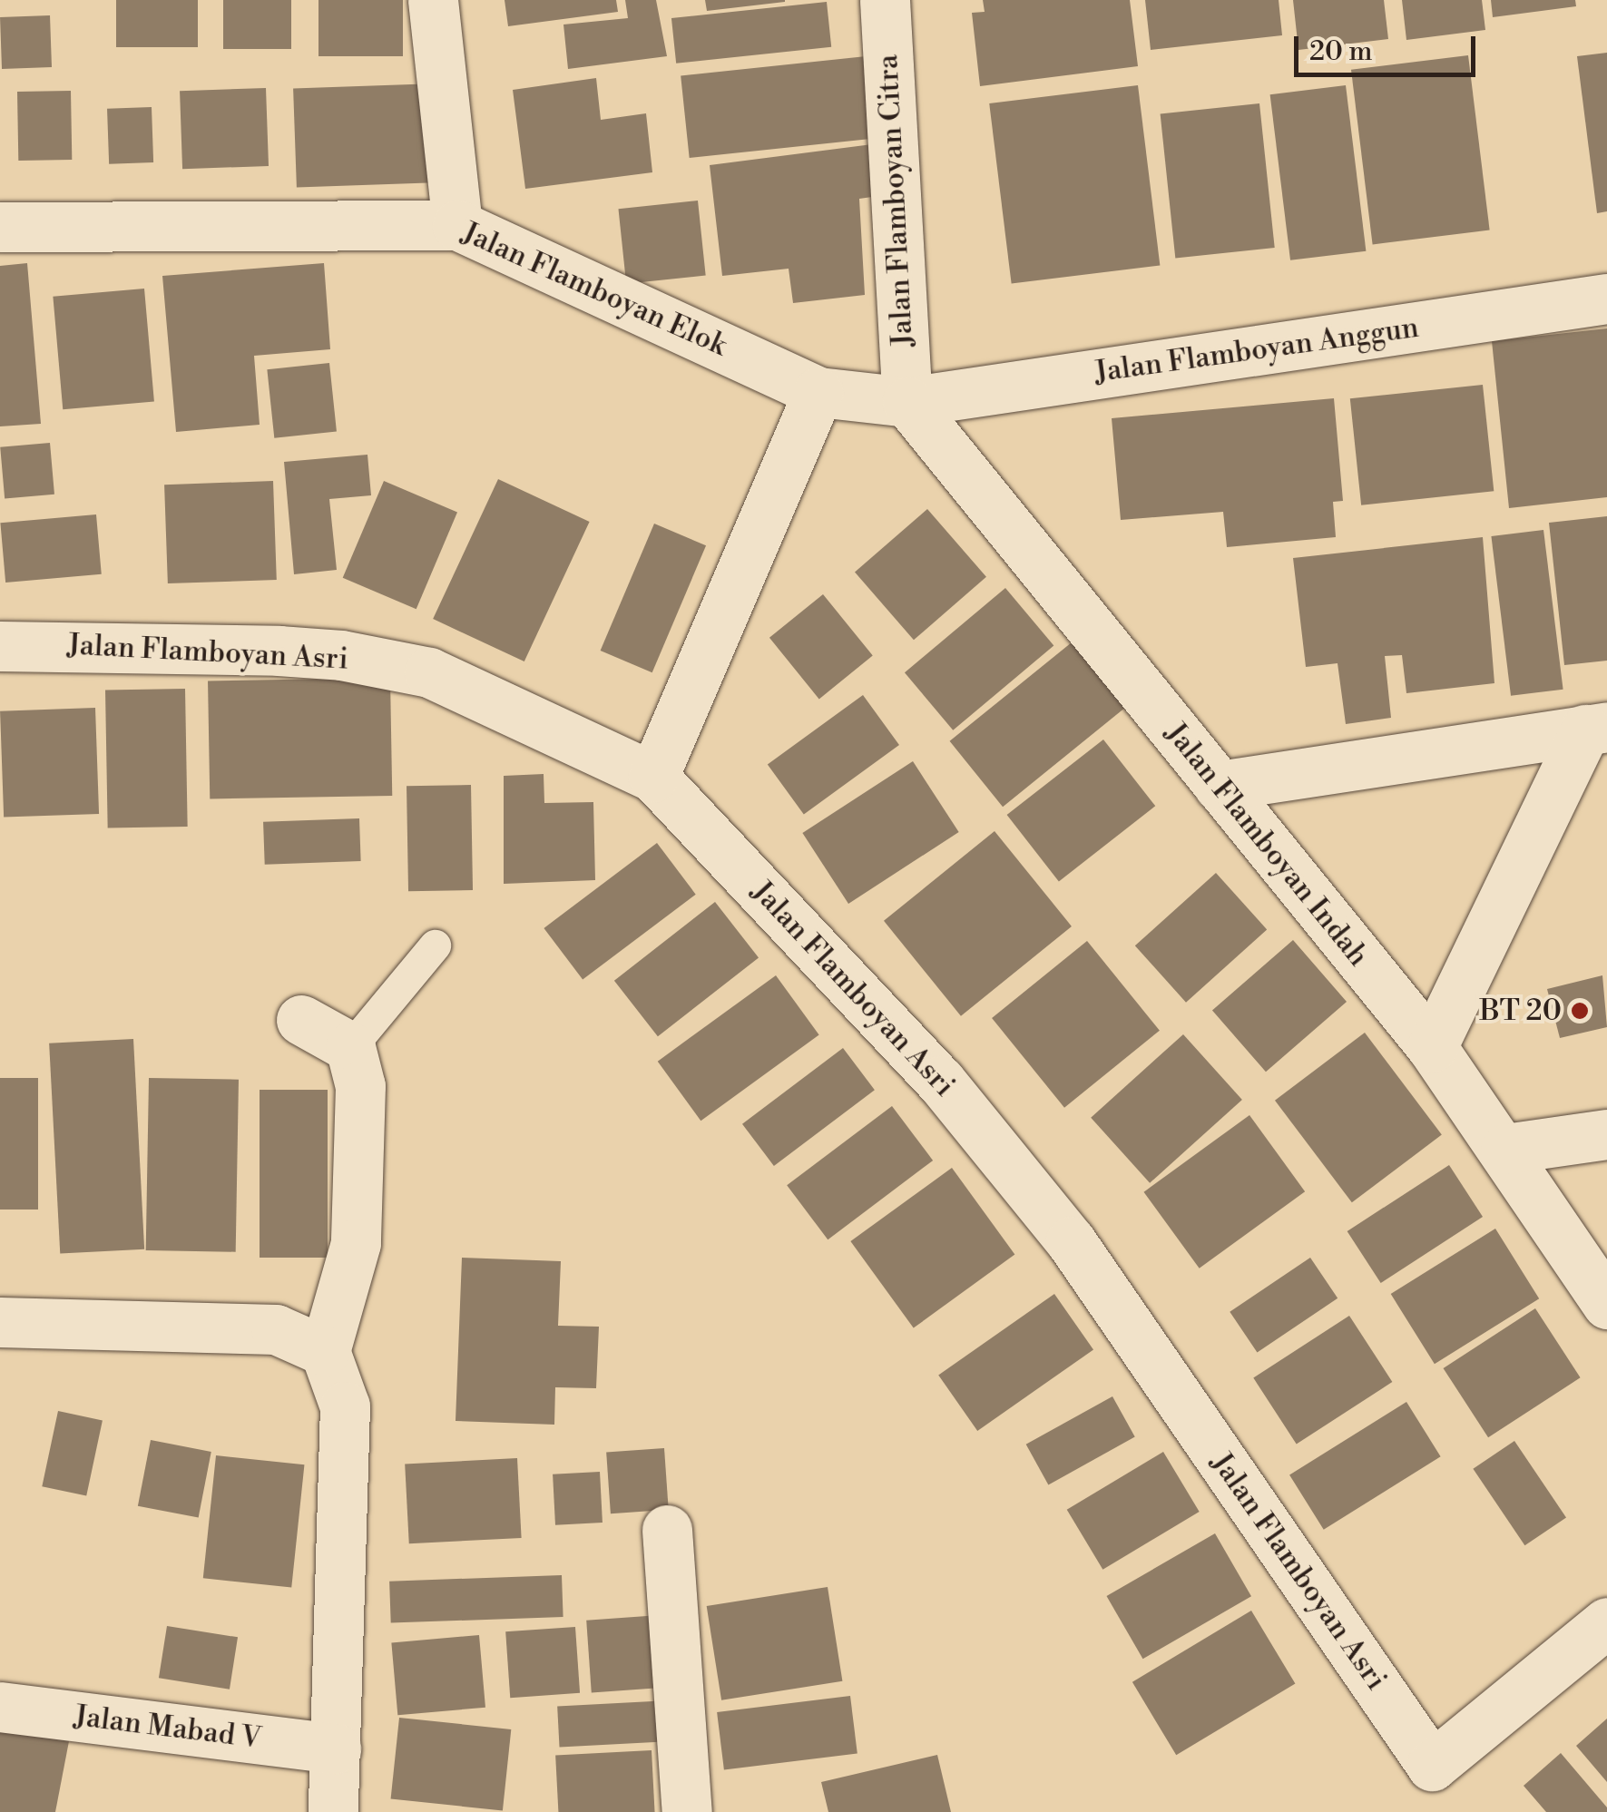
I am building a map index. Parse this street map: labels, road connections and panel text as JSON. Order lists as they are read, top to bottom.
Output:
{
  "streets": {
    "street": [
      "Jalan Flamboyan Citra",
      "Jalan Flamboyan Elok",
      "Jalan Flamboyan Anggun",
      "Jalan Flamboyan Asri",
      "Jalan Flamboyan Indah",
      "Jalan Mabad V"
    ]
  },
  "crossings": [
    ["Jalan Flamboyan Citra", "Jalan Flamboyan Elok"],
    ["Jalan Flamboyan Citra", "Jalan Flamboyan Anggun"],
    ["Jalan Flamboyan Citra", "Jalan Flamboyan Indah"],
    ["Jalan Flamboyan Elok", "Jalan Flamboyan Anggun"],
    ["Jalan Flamboyan Elok", "Jalan Flamboyan Indah"],
    ["Jalan Flamboyan Anggun", "Jalan Flamboyan Indah"]
  ],
  "places": ["BT 20"],
  "scale_bar": "20 m"
}
